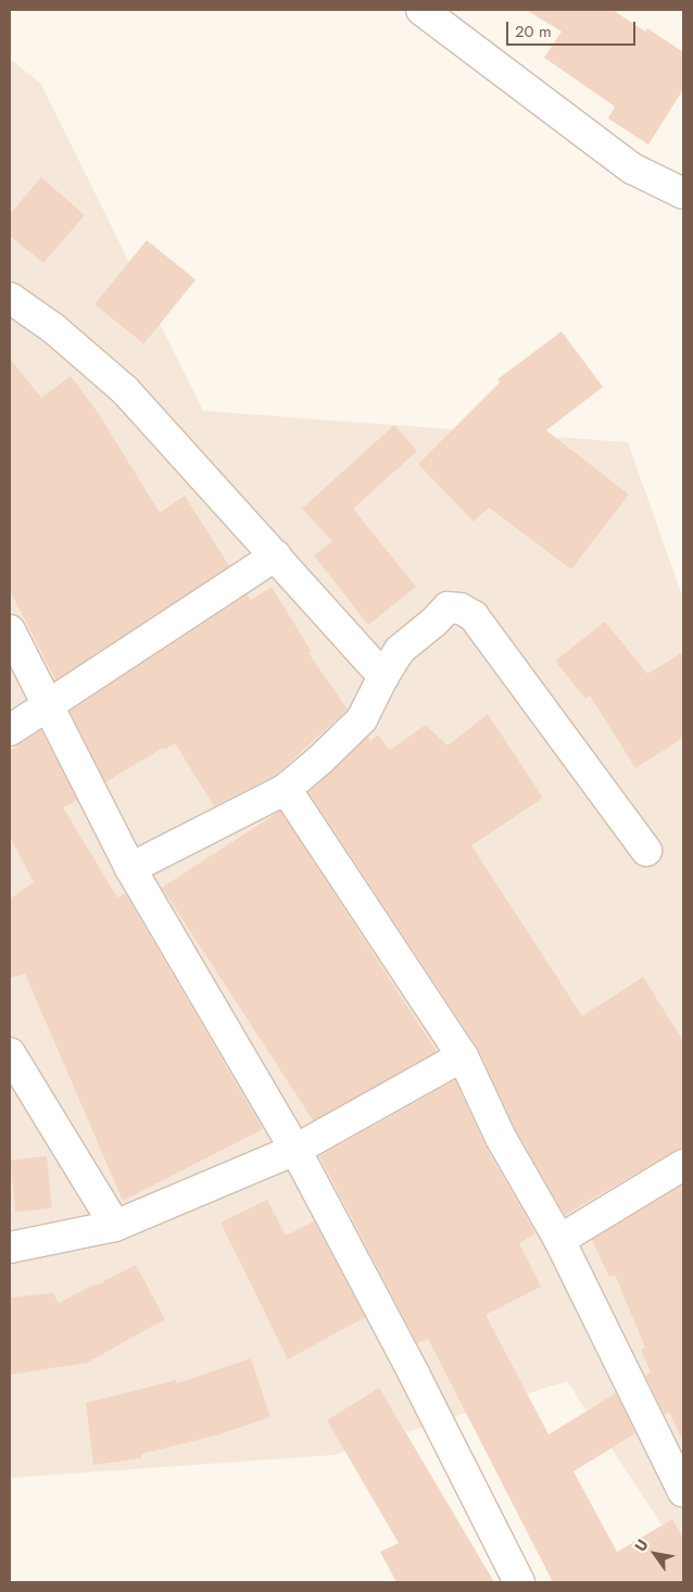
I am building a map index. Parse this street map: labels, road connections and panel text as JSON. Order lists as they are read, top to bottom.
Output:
{
  "scale_bar": "20 m",
  "north": "top left"
}
